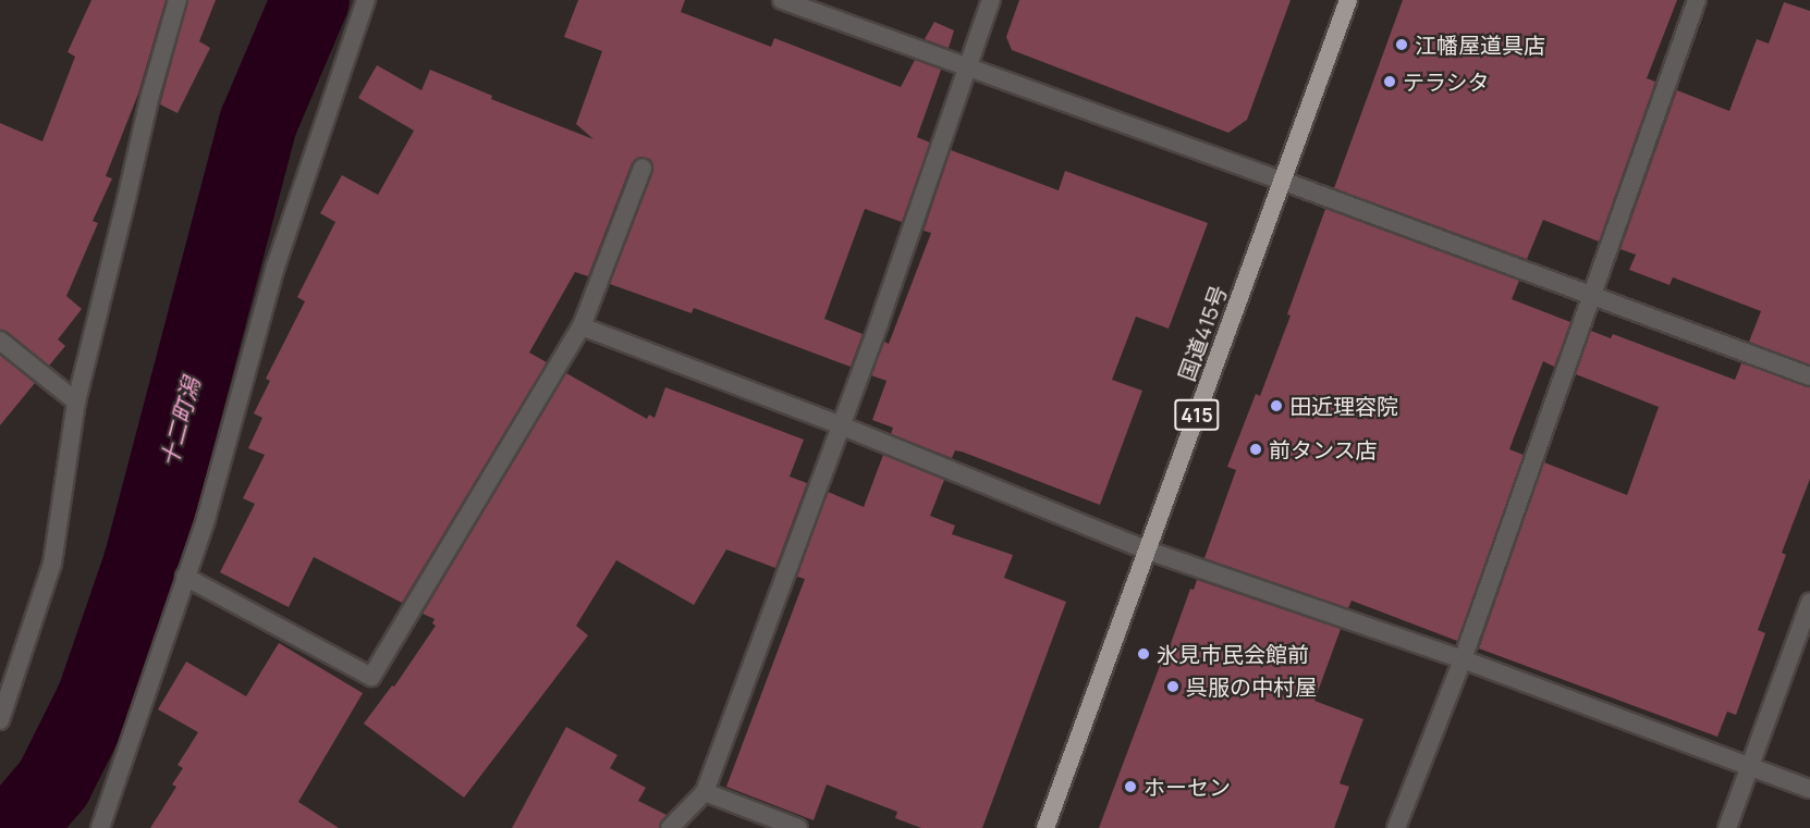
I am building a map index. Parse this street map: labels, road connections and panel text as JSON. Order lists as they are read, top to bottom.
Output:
{
  "streets": {
    "highway": ["国道415号", "415"]
  },
  "water": ["十二町潟"],
  "places": [
    "江幡屋道具店",
    "テラシタ",
    "田近理容院",
    "前タンス店",
    "氷見市民会館前",
    "呉服の中村屋",
    "ホーセン"
  ]
}
